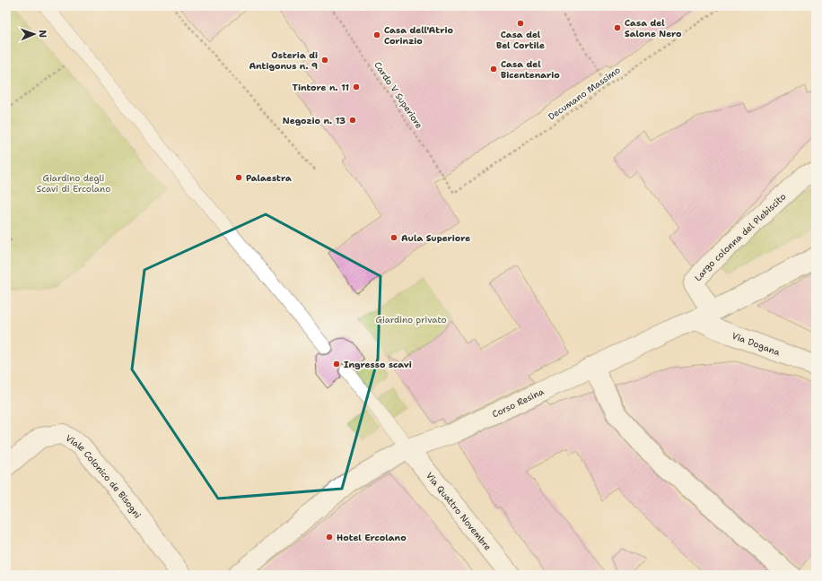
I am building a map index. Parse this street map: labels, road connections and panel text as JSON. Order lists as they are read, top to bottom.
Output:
{
  "streets": {
    "street": [
      "Largo colonna del Plebiscito",
      "Via Dogana",
      "Corso Resina",
      "Viale Colonico de Bisogni",
      "Via Quattro Novembre"
    ],
    "path": ["Decumano Massimo", "Cardo V Superiore"]
  },
  "crossings": [
    ["Decumano Massimo", "Cardo V Superiore"],
    ["Largo colonna del Plebiscito", "Via Dogana"],
    ["Largo colonna del Plebiscito", "Corso Resina"],
    ["Via Dogana", "Corso Resina"],
    ["Corso Resina", "Via Quattro Novembre"]
  ],
  "parks": ["Giardino degli Scavi di Ercolano", "Giardino privato"],
  "places": [
    "Casa del Bel Cortile",
    "Casa del Salone Nero",
    "Casa dell'Atrio Corinzio",
    "Osteria di Antigonus n. 9",
    "Casa del Bicentenario",
    "Tintore n. 11",
    "Negozio n. 13",
    "Palaestra",
    "Aula Superiore",
    "Ingresso scavi",
    "Hotel Ercolano"
  ],
  "north": "right"
}
